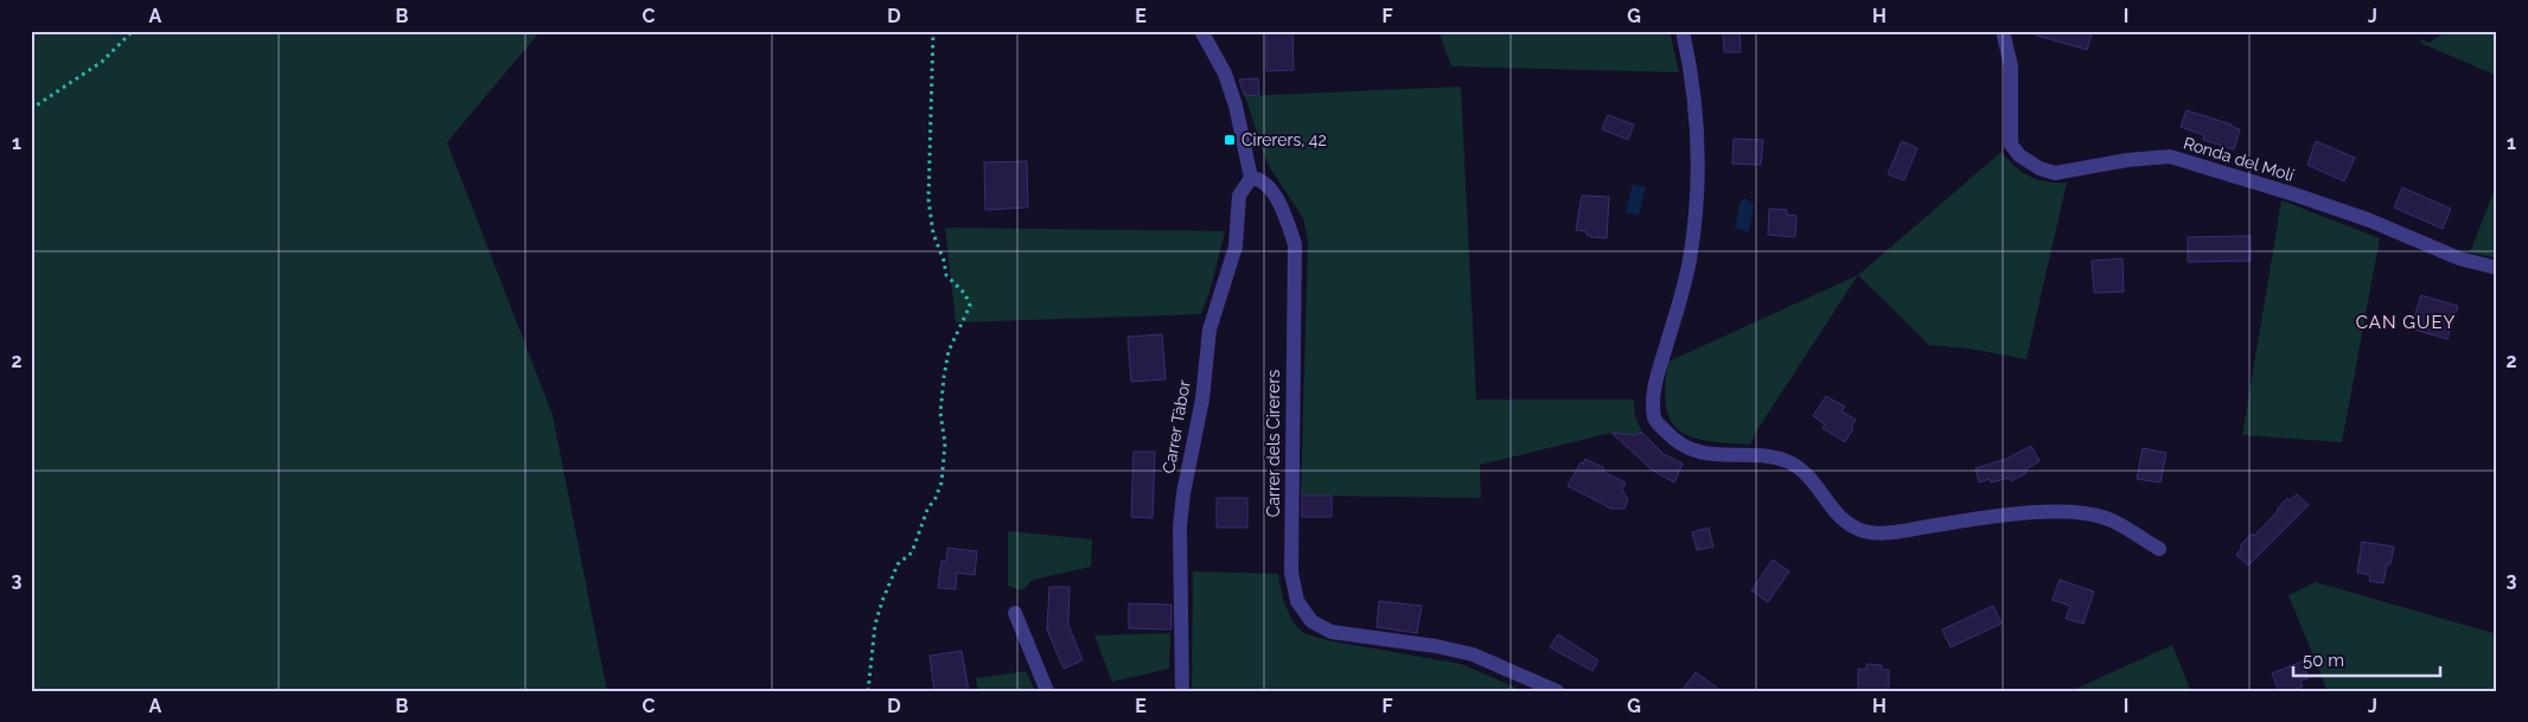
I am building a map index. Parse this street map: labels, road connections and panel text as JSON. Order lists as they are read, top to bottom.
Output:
{
  "streets": {
    "street": ["Ronda del Molí", "Carrer Tàbor", "Carrer dels Cirerers"]
  },
  "crossings": [
    ["Carrer Tàbor", "Carrer dels Cirerers"]
  ],
  "districts": ["CAN GUEY"],
  "places": {
    "transit": ["Cirerers, 42"]
  },
  "scale_bar": "50 m",
  "grid": {
    "columns": [
      "A",
      "B",
      "C",
      "D",
      "E",
      "F",
      "G",
      "H",
      "I",
      "J"
    ],
    "rows": ["1", "2", "3"]
  }
}
